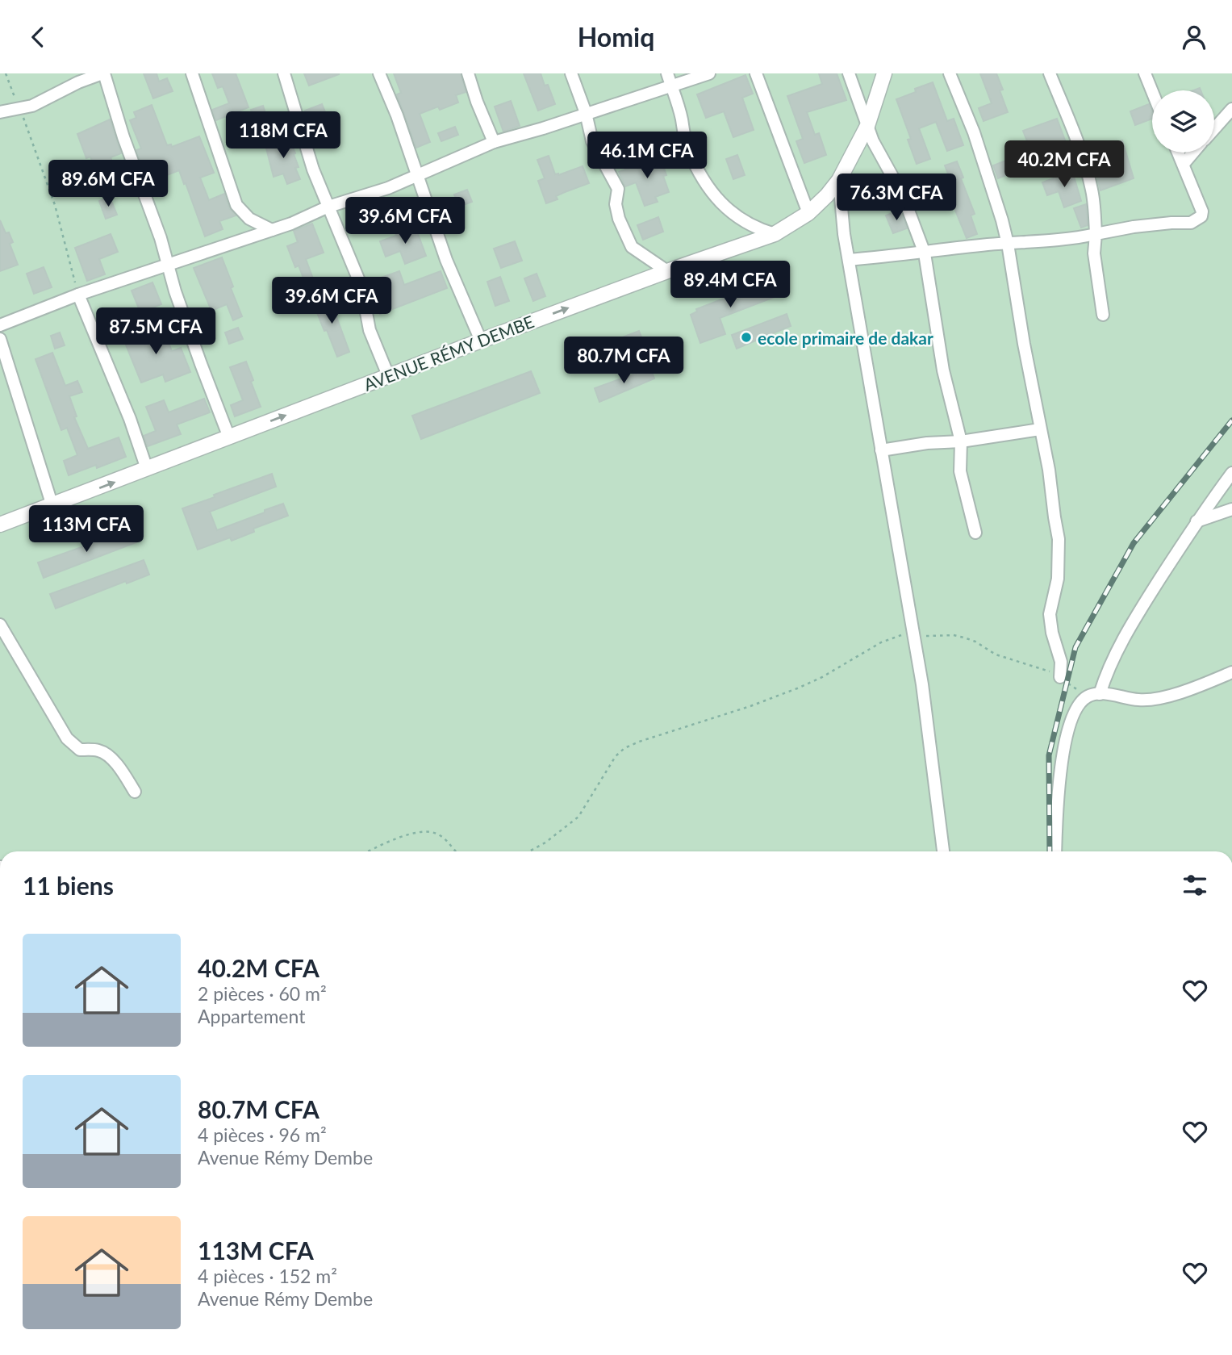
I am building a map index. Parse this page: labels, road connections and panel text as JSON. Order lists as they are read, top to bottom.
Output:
{
  "streets": {
    "street": ["AVENUE RÉMY DEMBE"]
  },
  "one_way": ["AVENUE RÉMY DEMBE"],
  "places": ["ecole primaire de dakar"],
  "page": {
    "header": "Homiq",
    "price": [
      "118M CFA",
      "46.1M CFA",
      "40.2M CFA",
      "89.6M CFA",
      "76.3M CFA",
      "39.6M CFA",
      "89.4M CFA",
      "39.6M CFA",
      "87.5M CFA",
      "80.7M CFA",
      "113M CFA"
    ],
    "heading": "11 biens",
    "list": [
      {
        "name": "40.2M CFA",
        "note": "2 pièces · 60 m² · Appartement"
      },
      {
        "name": "80.7M CFA",
        "note": "4 pièces · 96 m² · Avenue Rémy Dembe"
      },
      {
        "name": "113M CFA",
        "note": "4 pièces · 152 m² · Avenue Rémy Dembe"
      }
    ]
  }
}
